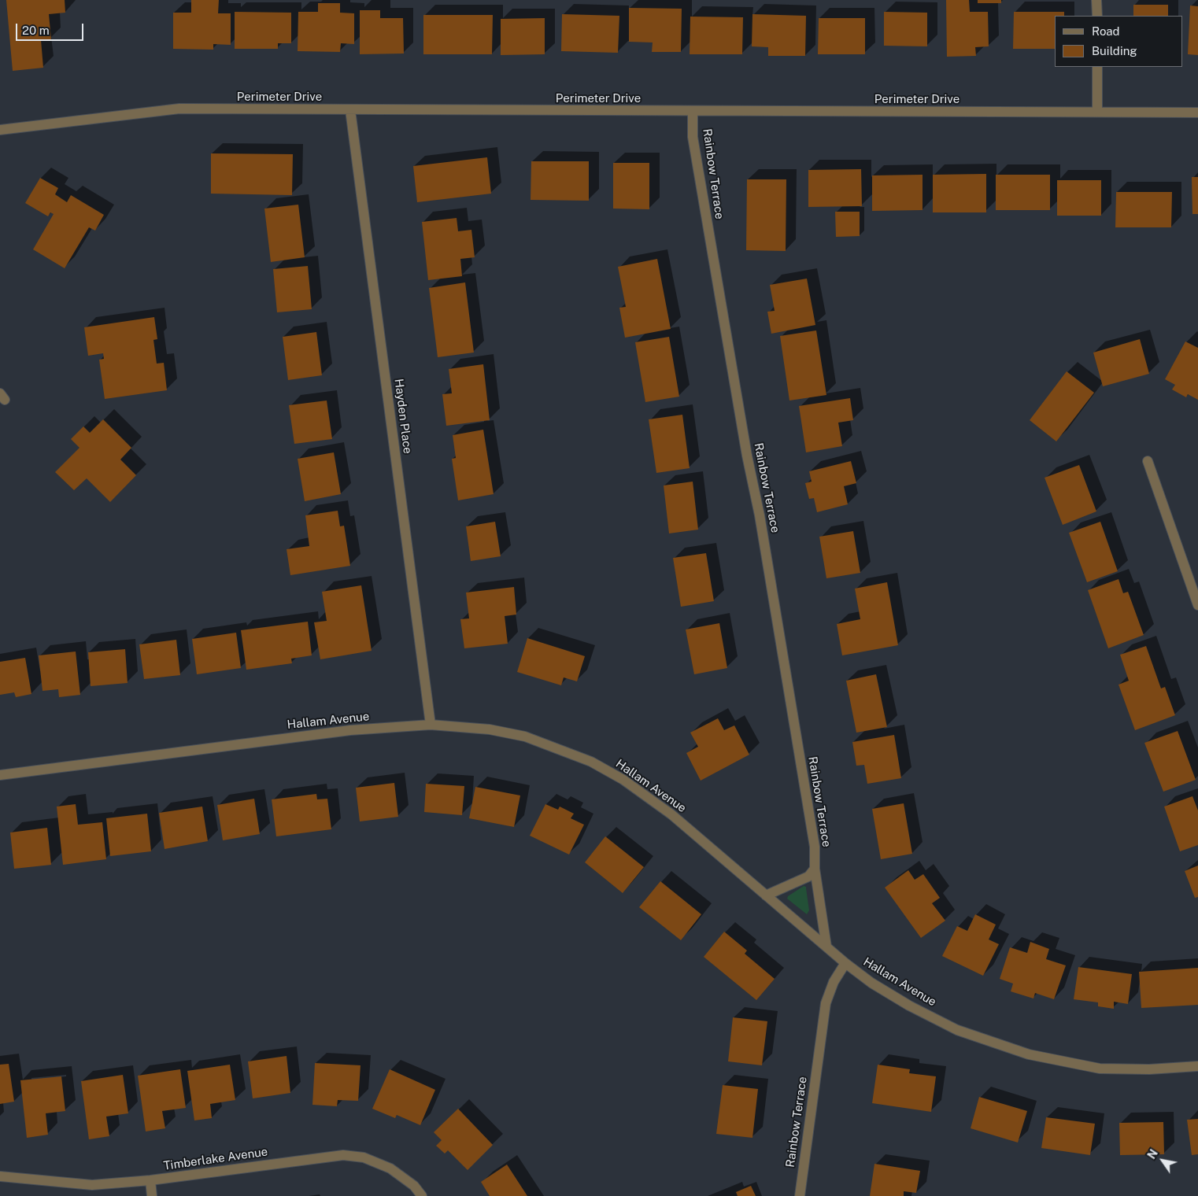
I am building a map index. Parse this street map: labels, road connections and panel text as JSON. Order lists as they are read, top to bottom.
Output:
{
  "streets": {
    "street": [
      "Perimeter Drive",
      "Rainbow Terrace",
      "Hayden Place",
      "Hallam Avenue",
      "Timberlake Avenue"
    ]
  },
  "crossings": [
    ["Perimeter Drive", "Rainbow Terrace"],
    ["Perimeter Drive", "Hayden Place"],
    ["Rainbow Terrace", "Hallam Avenue"],
    ["Hayden Place", "Hallam Avenue"]
  ],
  "legend": ["Road", "Building"],
  "scale_bar": "20 m",
  "north": "top left"
}
